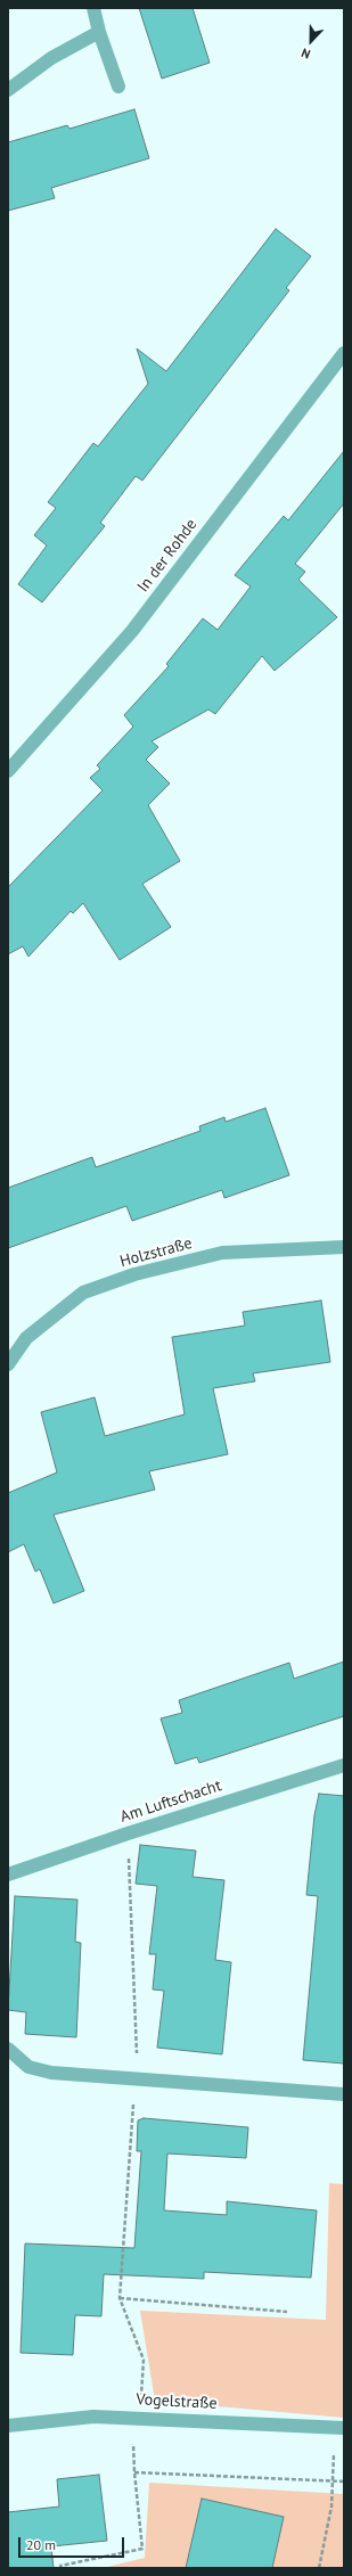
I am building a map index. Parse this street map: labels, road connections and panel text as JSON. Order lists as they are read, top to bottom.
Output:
{
  "streets": {
    "street": [
      "In der Rohde",
      "Holzstraße",
      "Am Luftschacht",
      "Vogelstraße"
    ]
  },
  "scale_bar": "20 m",
  "north": "bottom"
}
